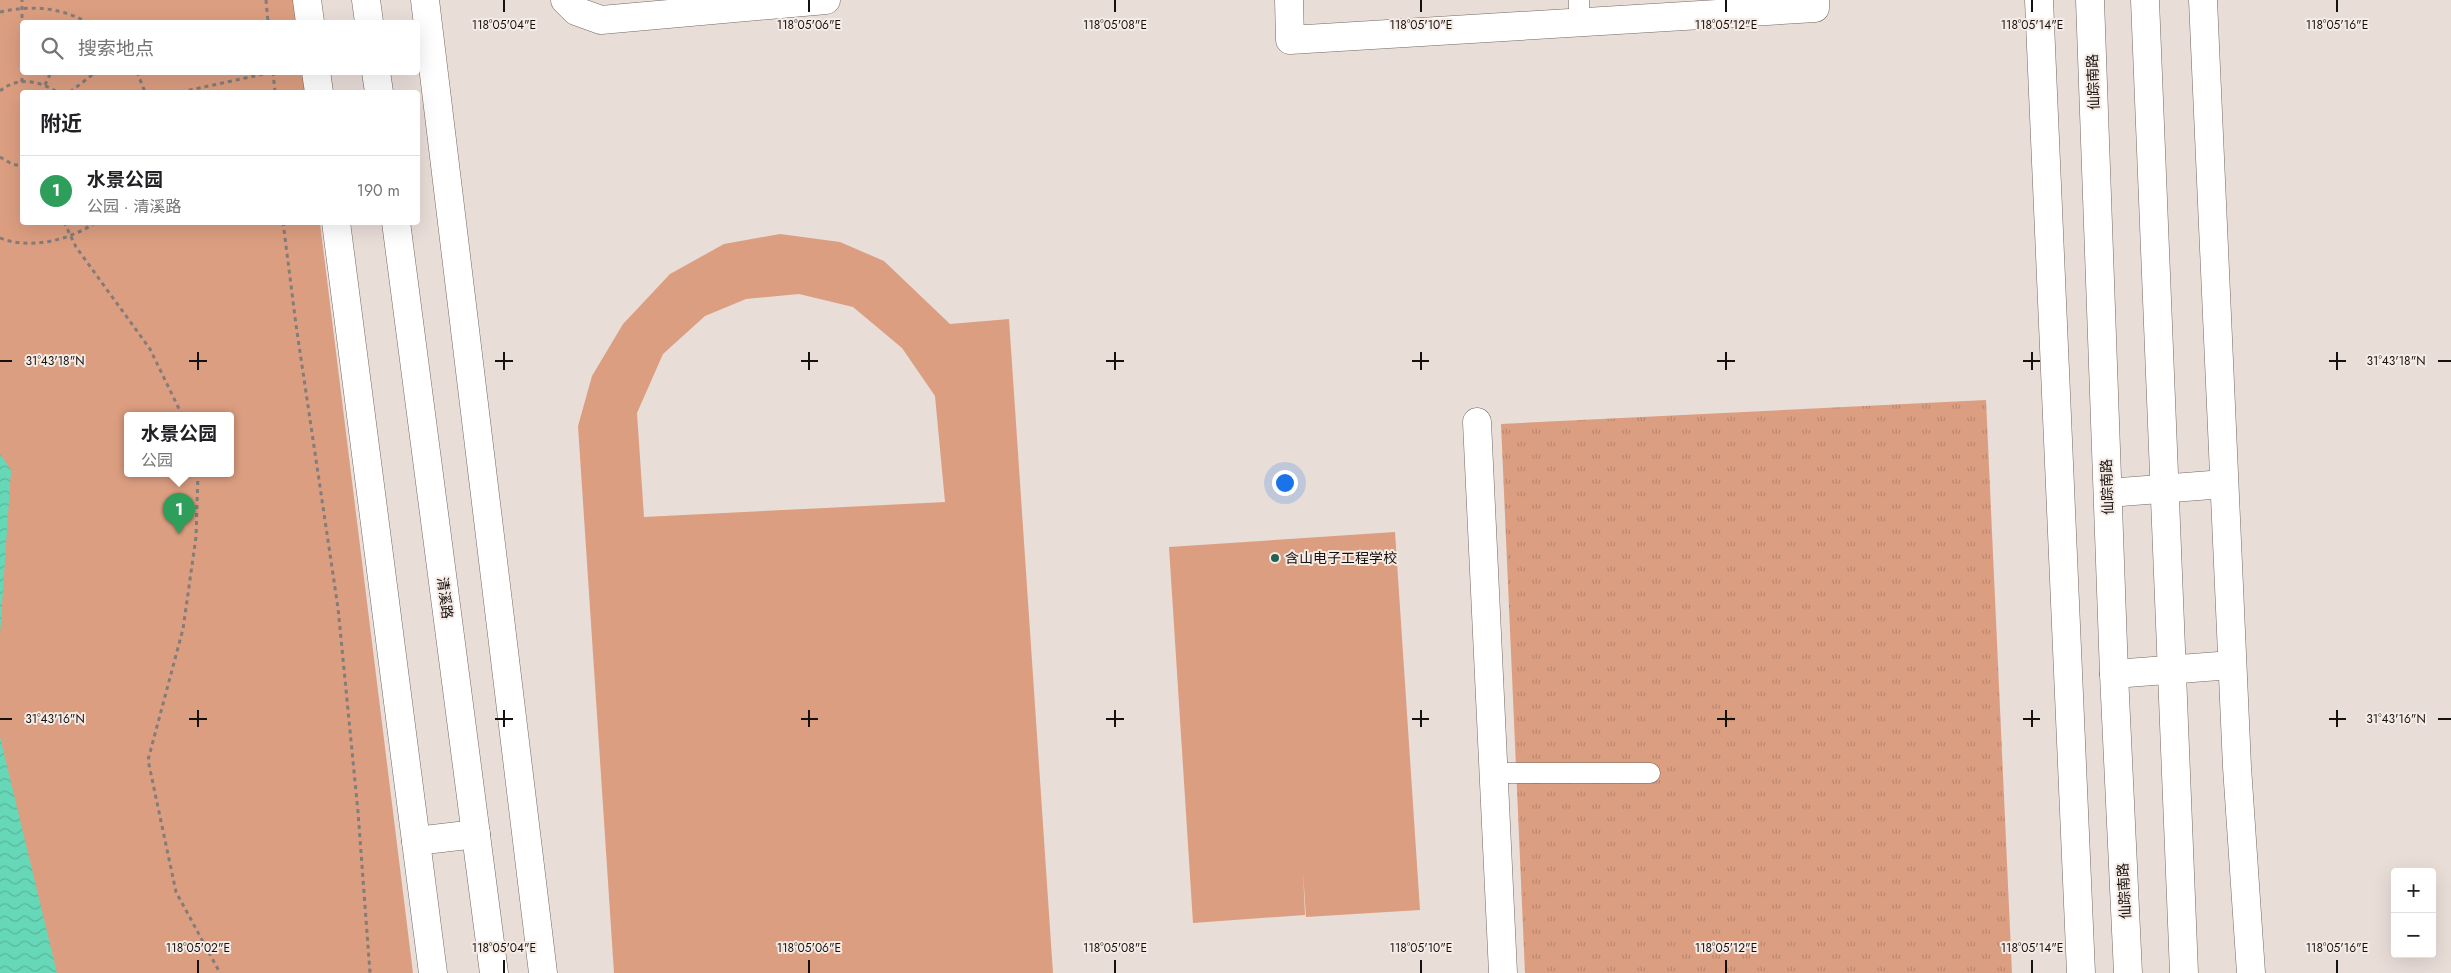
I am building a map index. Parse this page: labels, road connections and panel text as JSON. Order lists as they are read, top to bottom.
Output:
{
  "streets": {
    "street": ["仙踪南路", "清溪路"]
  },
  "places": ["含山电子工程学校"],
  "page": {
    "search": "搜索地点",
    "heading": "附近",
    "list": [
      {
        "mark": "1",
        "name": "水景公园",
        "note": "公园 · 清溪路",
        "value": "190 m"
      }
    ],
    "popup": ["水景公园", "公园"],
    "pins": "1",
    "map_buttons": ["+", "−"]
  },
  "coordinates": [
    "118°05'04\"E",
    "118°05'06\"E",
    "118°05'08\"E",
    "118°05'10\"E",
    "118°05'12\"E",
    "118°05'14\"E",
    "118°05'16\"E",
    "31°43'18\"N",
    "31°43'16\"N",
    "118°05'02\"E"
  ]
}
